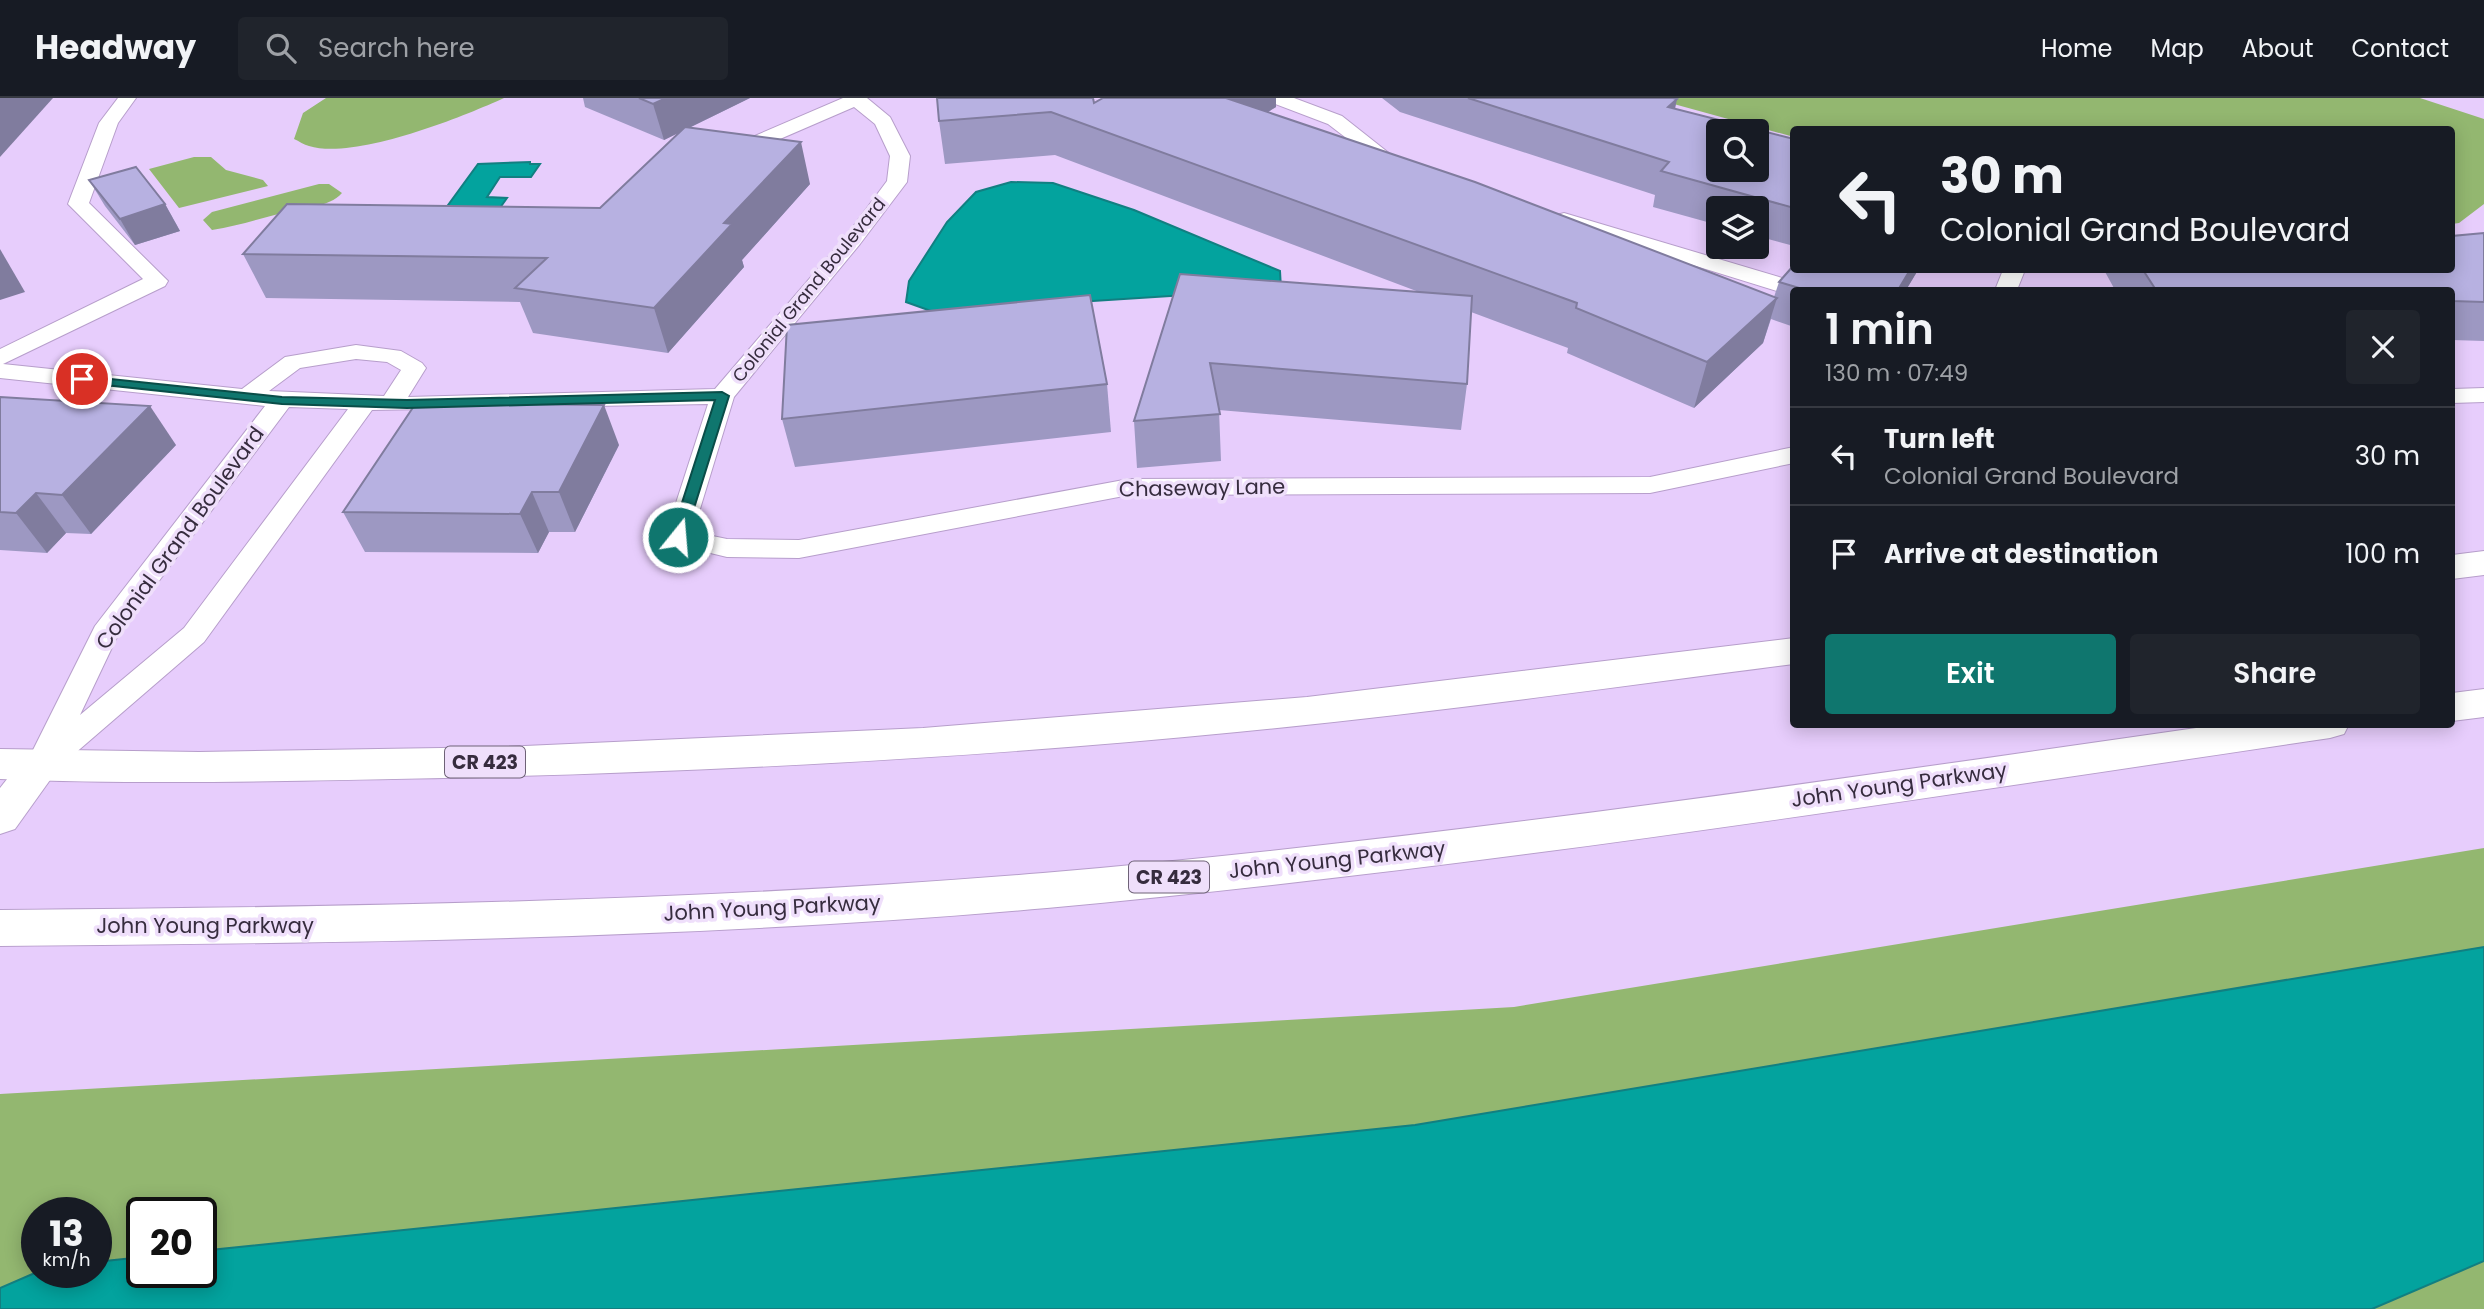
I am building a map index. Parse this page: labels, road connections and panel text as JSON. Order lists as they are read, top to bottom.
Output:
{
  "streets": {
    "main road": ["CR 423", "John Young Parkway"],
    "lane": ["Colonial Grand Boulevard", "Chaseway Lane"]
  },
  "crossings": [
    ["Colonial Grand Boulevard", "Chaseway Lane"],
    ["Colonial Grand Boulevard", "CR 423"]
  ],
  "page": {
    "header": "Headway",
    "search": "Search here",
    "nav": [
      "Home",
      "Map",
      "About",
      "Contact"
    ],
    "turn": ["30 m", "Colonial Grand Boulevard"],
    "heading": ["1 min", "130 m · 07:49"],
    "list": [
      {
        "name": "Turn left",
        "note": "Colonial Grand Boulevard",
        "value": "30 m"
      },
      {
        "name": "Arrive at destination",
        "value": "100 m"
      }
    ],
    "buttons": ["Exit", "Share"],
    "speed": "13 km/h",
    "limit": "20"
  }
}
